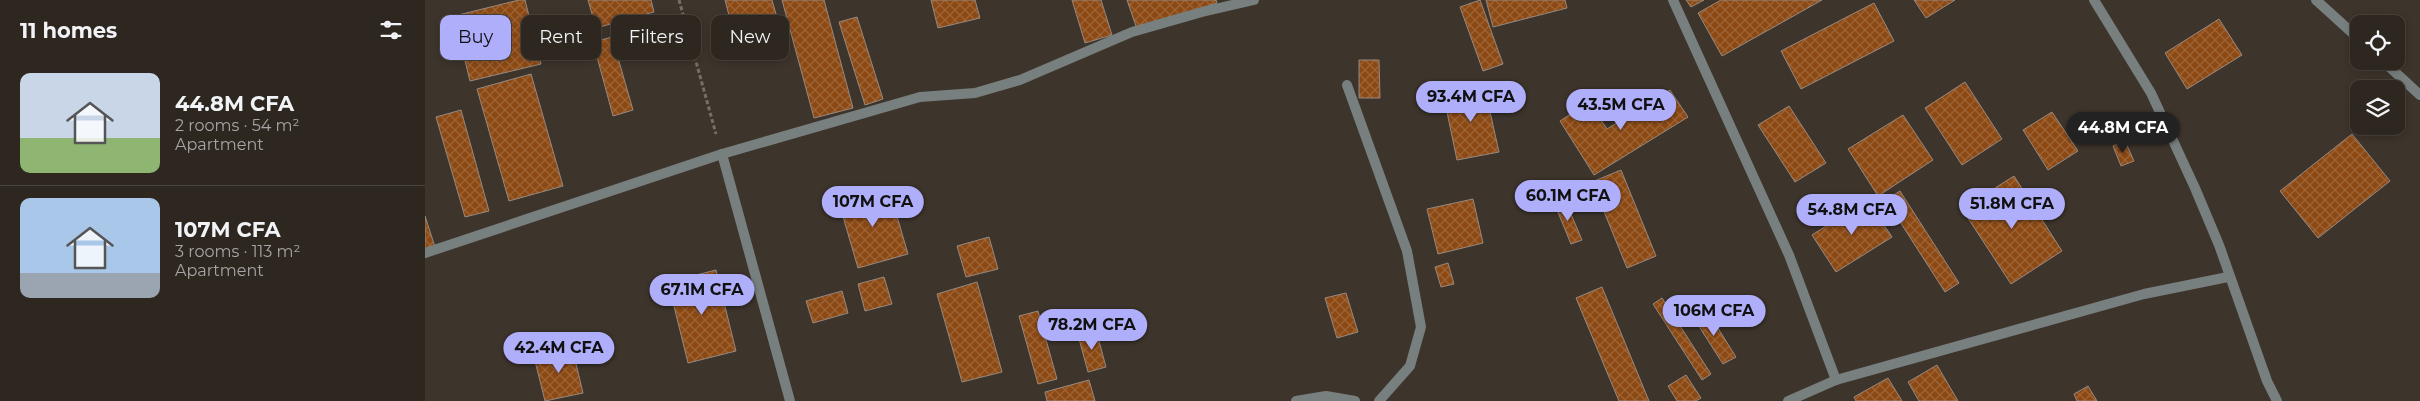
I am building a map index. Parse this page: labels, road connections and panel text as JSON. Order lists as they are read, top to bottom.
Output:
{
  "page": {
    "heading": "11 homes",
    "chip": [
      "Buy",
      "Rent",
      "Filters",
      "New"
    ],
    "list": [
      {
        "name": "44.8M CFA",
        "note": "2 rooms · 54 m² · Apartment"
      },
      {
        "name": "107M CFA",
        "note": "3 rooms · 113 m² · Apartment"
      }
    ],
    "price": [
      "93.4M CFA",
      "43.5M CFA",
      "44.8M CFA",
      "60.1M CFA",
      "107M CFA",
      "51.8M CFA",
      "54.8M CFA",
      "67.1M CFA",
      "106M CFA",
      "78.2M CFA",
      "42.4M CFA"
    ]
  }
}
